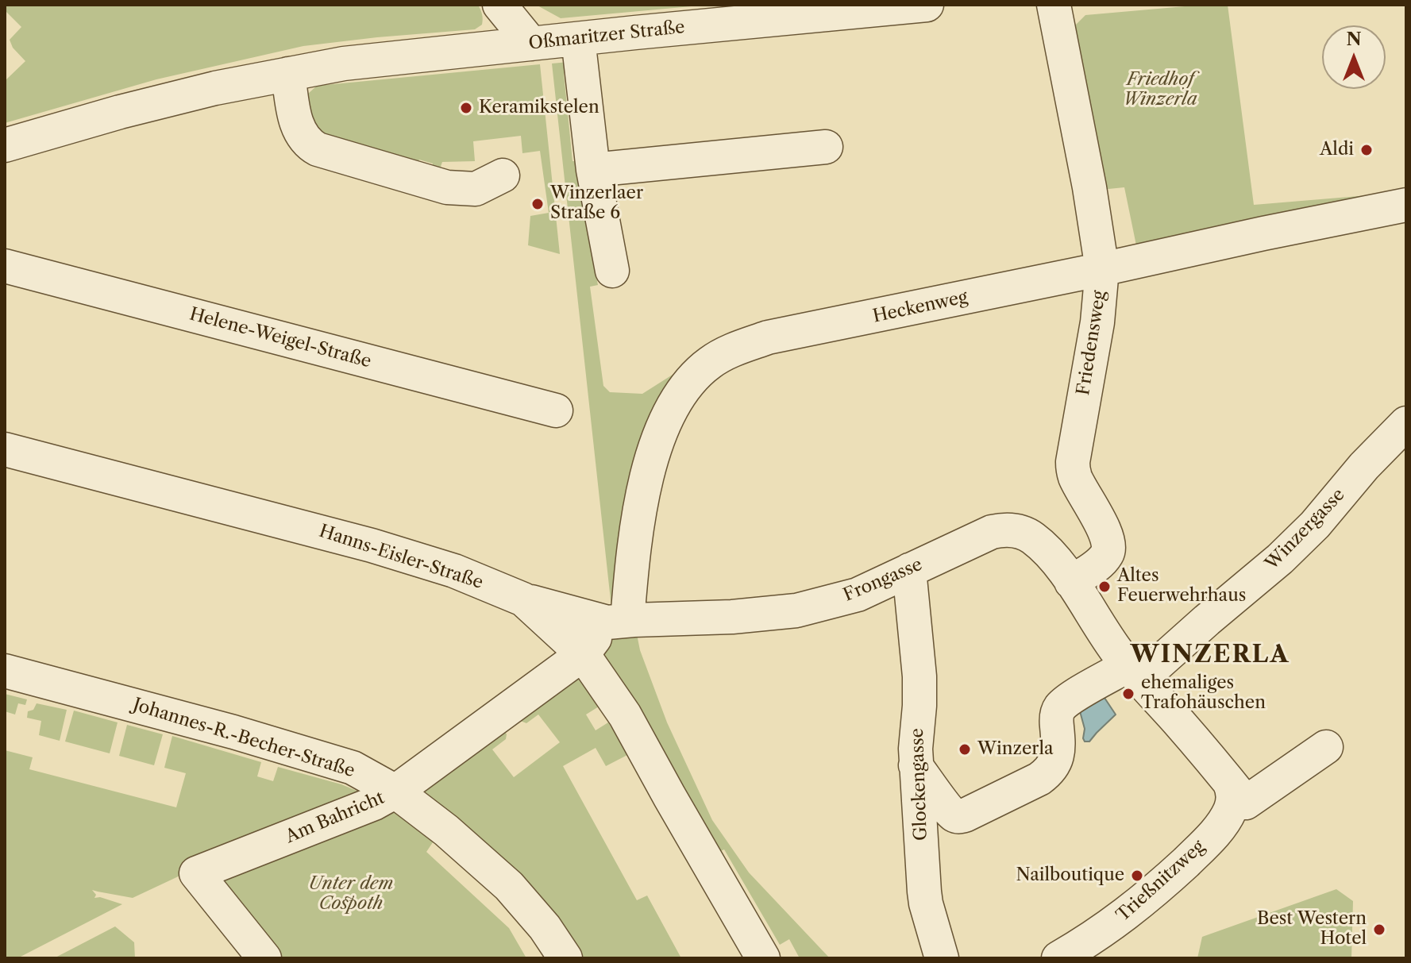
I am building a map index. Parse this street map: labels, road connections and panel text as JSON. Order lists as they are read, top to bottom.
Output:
{
  "streets": {
    "street": [
      "Oßmaritzer Straße",
      "Heckenweg",
      "Helene-Weigel-Straße",
      "Friedensweg",
      "Winzergasse",
      "Hanns-Eisler-Straße",
      "Frongasse",
      "Johannes-R.-Becher-Straße",
      "Glockengasse",
      "Am Bahricht",
      "Trießnitzweg"
    ]
  },
  "crossings": [
    ["Heckenweg", "Friedensweg"],
    ["Heckenweg", "Frongasse"],
    ["Friedensweg", "Frongasse"],
    ["Winzergasse", "Frongasse"],
    ["Winzergasse", "Glockengasse"],
    ["Hanns-Eisler-Straße", "Frongasse"],
    ["Hanns-Eisler-Straße", "Am Bahricht"],
    ["Frongasse", "Glockengasse"],
    ["Johannes-R.-Becher-Straße", "Am Bahricht"]
  ],
  "districts": ["WINZERLA"],
  "parks": ["Friedhof Winzerla", "Unter dem Cospoth"],
  "places": [
    "Keramikstelen",
    "Aldi",
    "Winzerlaer Straße 6",
    "Altes Feuerwehrhaus",
    "ehemaliges Trafohäuschen",
    "Winzerla",
    "Nailboutique",
    "Best Western Hotel"
  ],
  "north": "top"
}
